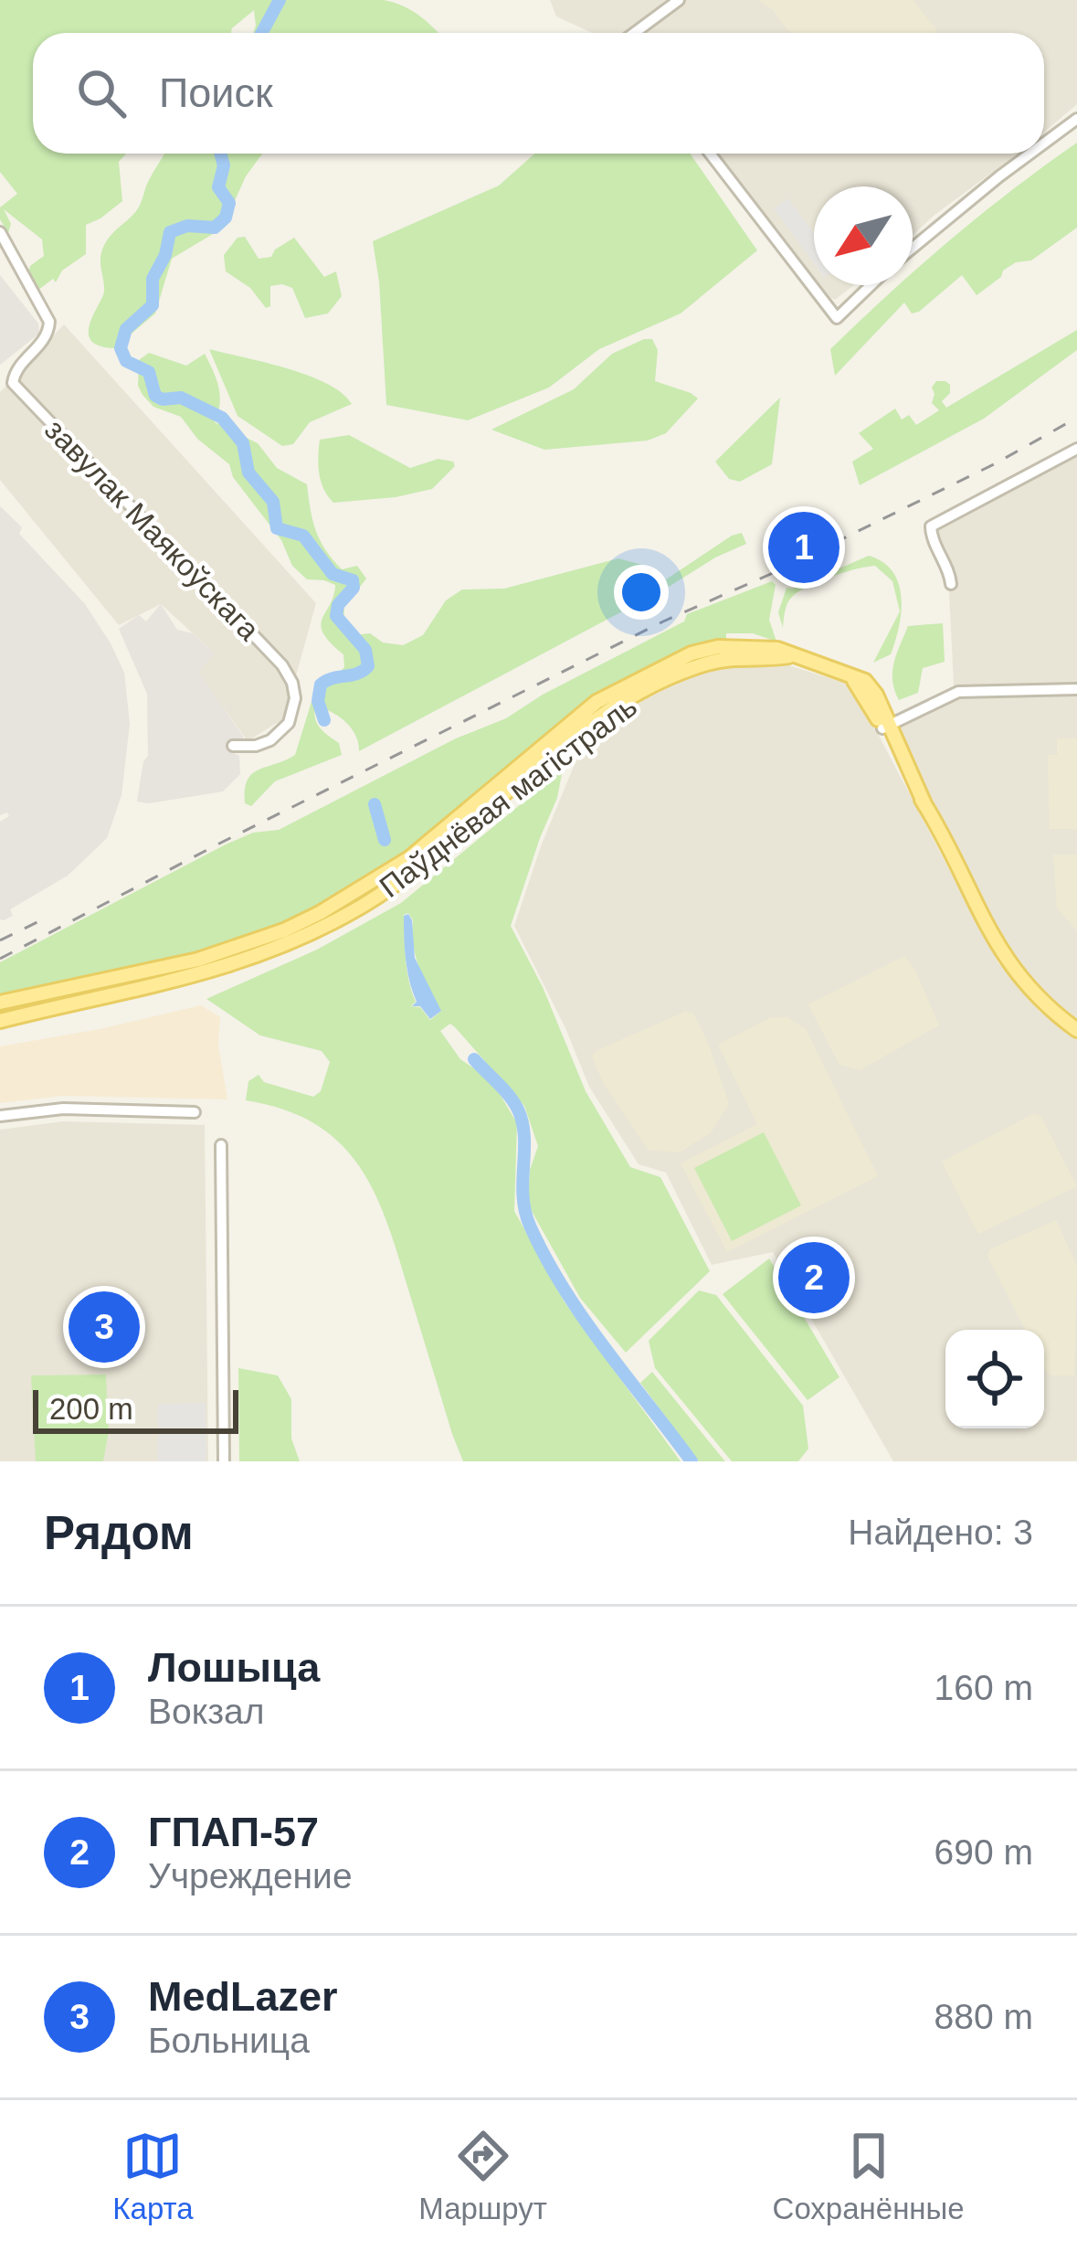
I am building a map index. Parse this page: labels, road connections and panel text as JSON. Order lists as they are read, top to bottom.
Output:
{
  "streets": {
    "main road": ["Паўднёвая магістраль"],
    "street": ["завулак Маякоўскага"]
  },
  "scale_bar": "200 m",
  "north": "bottom left",
  "page": {
    "search": "Поиск",
    "pins": ["1", "2", "3"],
    "scale": "200 m",
    "heading": ["Рядом", "Найдено: 3"],
    "list": [
      {
        "mark": "1",
        "name": "Лошыца",
        "note": "Вокзал",
        "value": "160 m"
      },
      {
        "mark": "2",
        "name": "ГПАП-57",
        "note": "Учреждение",
        "value": "690 m"
      },
      {
        "mark": "3",
        "name": "MedLazer",
        "note": "Больница",
        "value": "880 m"
      }
    ],
    "nav": ["Карта", "Маршрут", "Сохранённые"]
  }
}
